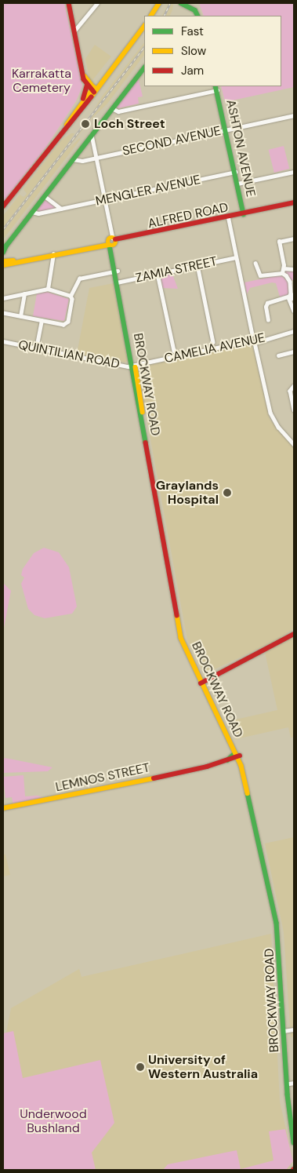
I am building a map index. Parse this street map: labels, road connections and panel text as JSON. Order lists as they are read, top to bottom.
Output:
{
  "streets": {
    "main road": [
      "ASHTON AVENUE",
      "ALFRED ROAD",
      "BROCKWAY ROAD",
      "LEMNOS STREET"
    ],
    "street": [
      "SECOND AVENUE",
      "MENGLER AVENUE",
      "ZAMIA STREET",
      "CAMELIA AVENUE",
      "QUINTILIAN ROAD"
    ]
  },
  "crossings": [
    ["SECOND AVENUE", "ASHTON AVENUE"],
    ["SECOND AVENUE", "BROCKWAY ROAD"],
    ["ASHTON AVENUE", "MENGLER AVENUE"],
    ["ASHTON AVENUE", "ALFRED ROAD"],
    ["MENGLER AVENUE", "BROCKWAY ROAD"],
    ["ALFRED ROAD", "BROCKWAY ROAD"],
    ["ZAMIA STREET", "BROCKWAY ROAD"],
    ["CAMELIA AVENUE", "QUINTILIAN ROAD"],
    ["CAMELIA AVENUE", "BROCKWAY ROAD"],
    ["QUINTILIAN ROAD", "BROCKWAY ROAD"],
    ["BROCKWAY ROAD", "LEMNOS STREET"]
  ],
  "parks": ["Karrakatta Cemetery", "Underwood Bushland"],
  "places": ["Loch Street", "Graylands Hospital", "University of Western Australia"],
  "legend": ["Fast", "Slow", "Jam"]
}
